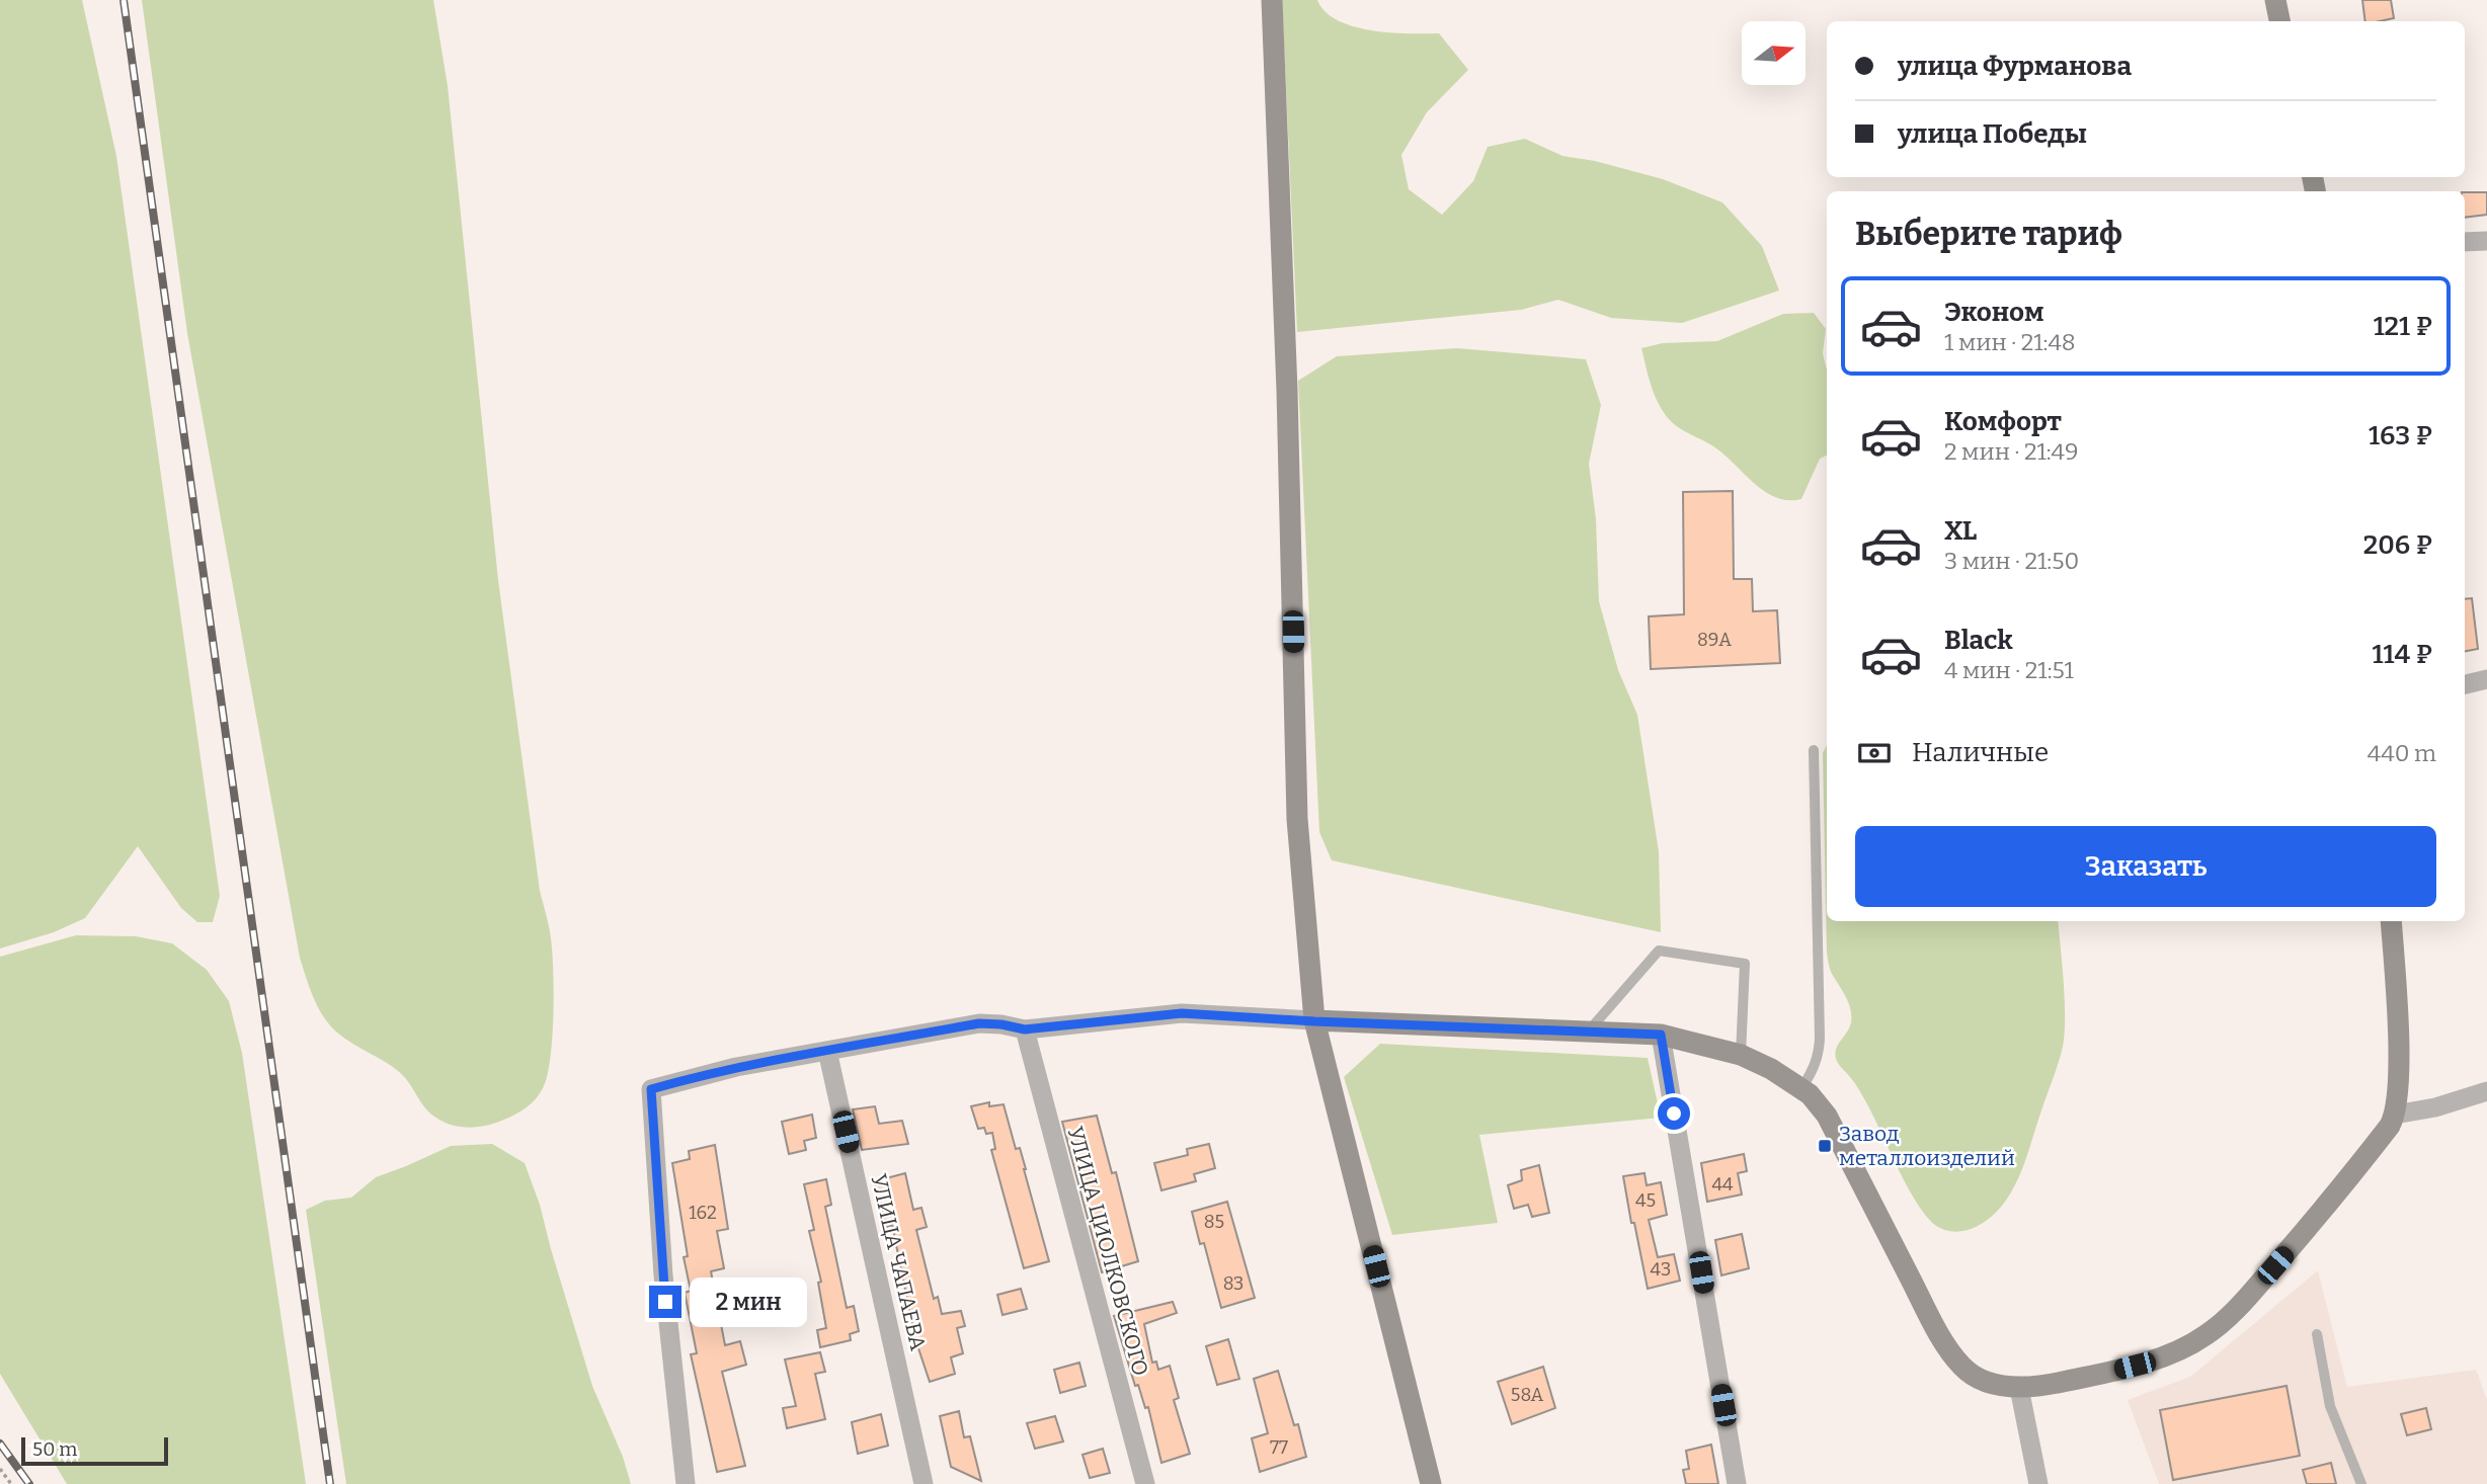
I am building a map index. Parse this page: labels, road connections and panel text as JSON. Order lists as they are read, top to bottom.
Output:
{
  "streets": {
    "street": ["УЛИЦА ЦИОЛКОВСКОГО", "УЛИЦА ЧАПАЕВА"]
  },
  "places": {
    "transit": ["Завод металлоизделий"]
  },
  "house_numbers": [
    "89А",
    "44",
    "45",
    "162",
    "85",
    "43",
    "83",
    "58А",
    "77"
  ],
  "scale_bar": "50 m",
  "north": "right",
  "page": {
    "banner": ["улица Фурманова", "улица Победы"],
    "heading": "Выберите тариф",
    "list": [
      {
        "name": "Эконом",
        "note": "1 мин · 21:48",
        "value": "121 ₽"
      },
      {
        "name": "Комфорт",
        "note": "2 мин · 21:49",
        "value": "163 ₽"
      },
      {
        "name": "XL",
        "note": "3 мин · 21:50",
        "value": "206 ₽"
      },
      {
        "name": "Black",
        "note": "4 мин · 21:51",
        "value": "114 ₽"
      }
    ],
    "pay": ["Наличные", "440 m"],
    "buttons": "Заказать",
    "bubble": "2 мин",
    "scale": "50 m"
  }
}
